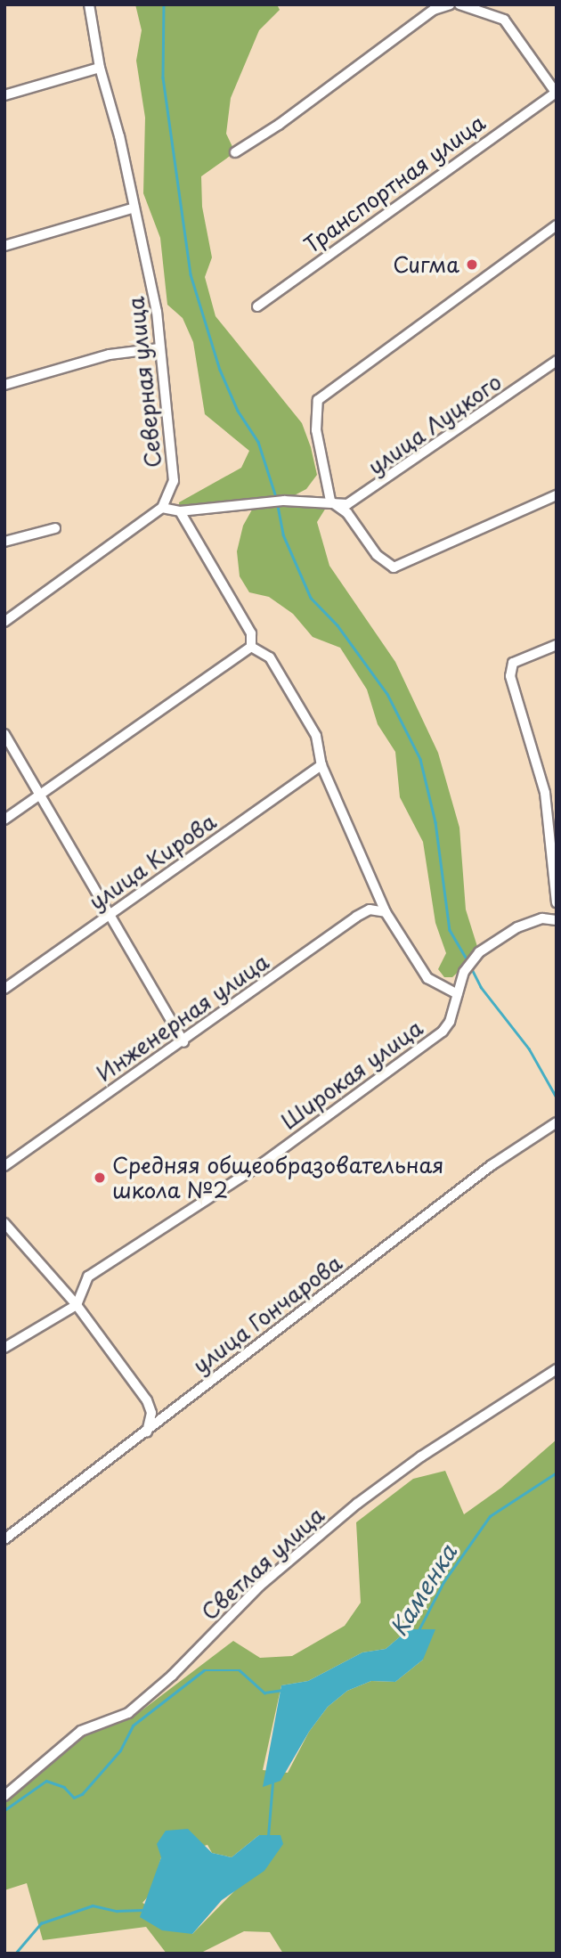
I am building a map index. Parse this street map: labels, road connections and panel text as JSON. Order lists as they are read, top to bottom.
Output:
{
  "streets": {
    "street": [
      "Транспортная улица",
      "Северная улица",
      "улица Луцкого",
      "улица Кирова",
      "Инженерная улица",
      "Широкая улица",
      "улица Гончарова",
      "Светлая улица"
    ]
  },
  "water": ["Каменка"],
  "places": ["Сигма", "Средняя общеобразовательная школа №2"]
}
